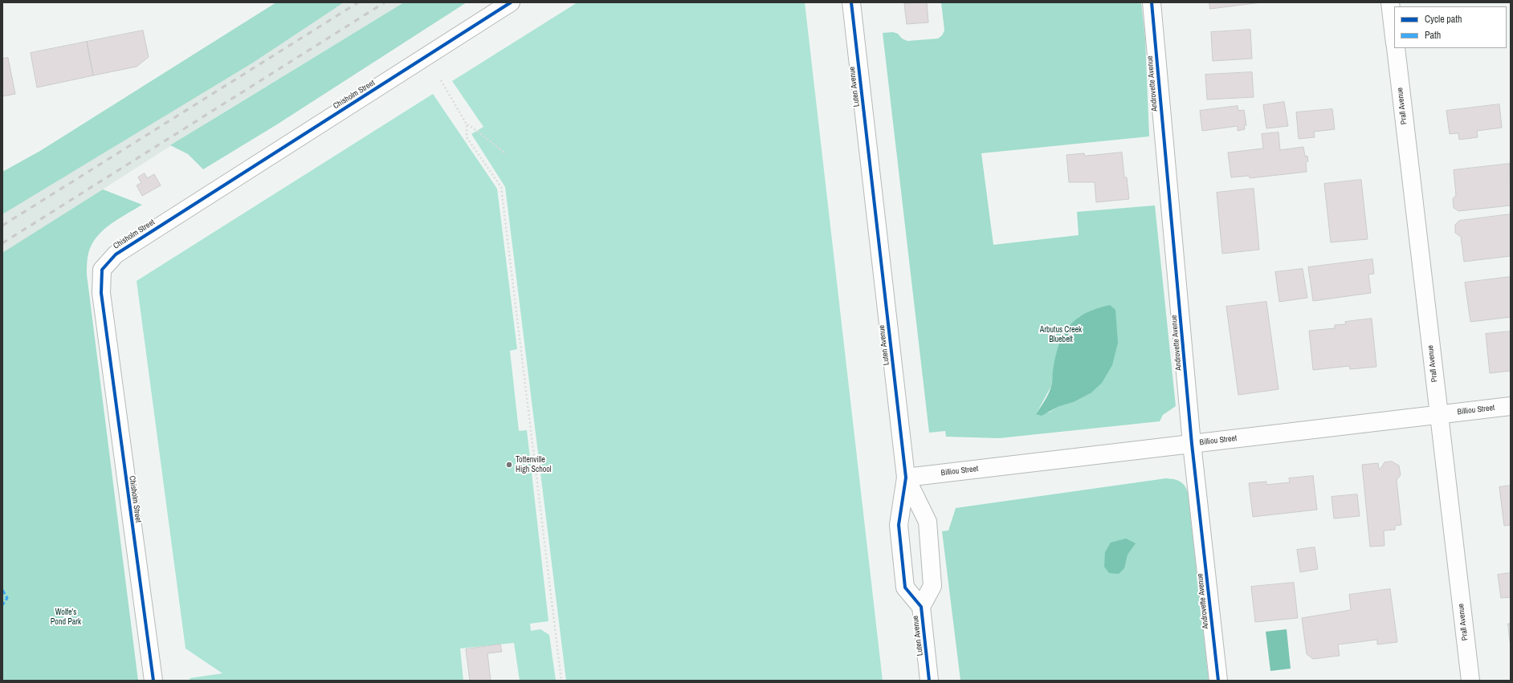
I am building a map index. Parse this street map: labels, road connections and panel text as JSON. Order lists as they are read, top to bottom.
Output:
{
  "streets": {
    "street": [
      "Androvette Avenue",
      "Luten Avenue",
      "Chisholm Street",
      "Prall Avenue",
      "Billiou Street"
    ]
  },
  "crossings": [
    ["Androvette Avenue", "Billiou Street"],
    ["Luten Avenue", "Billiou Street"],
    ["Prall Avenue", "Billiou Street"]
  ],
  "parks": ["Arbutus Creek Bluebelt", "Wolfe's Pond Park"],
  "places": ["Tottenville High School"],
  "legend": ["Cycle path", "Path"]
}
